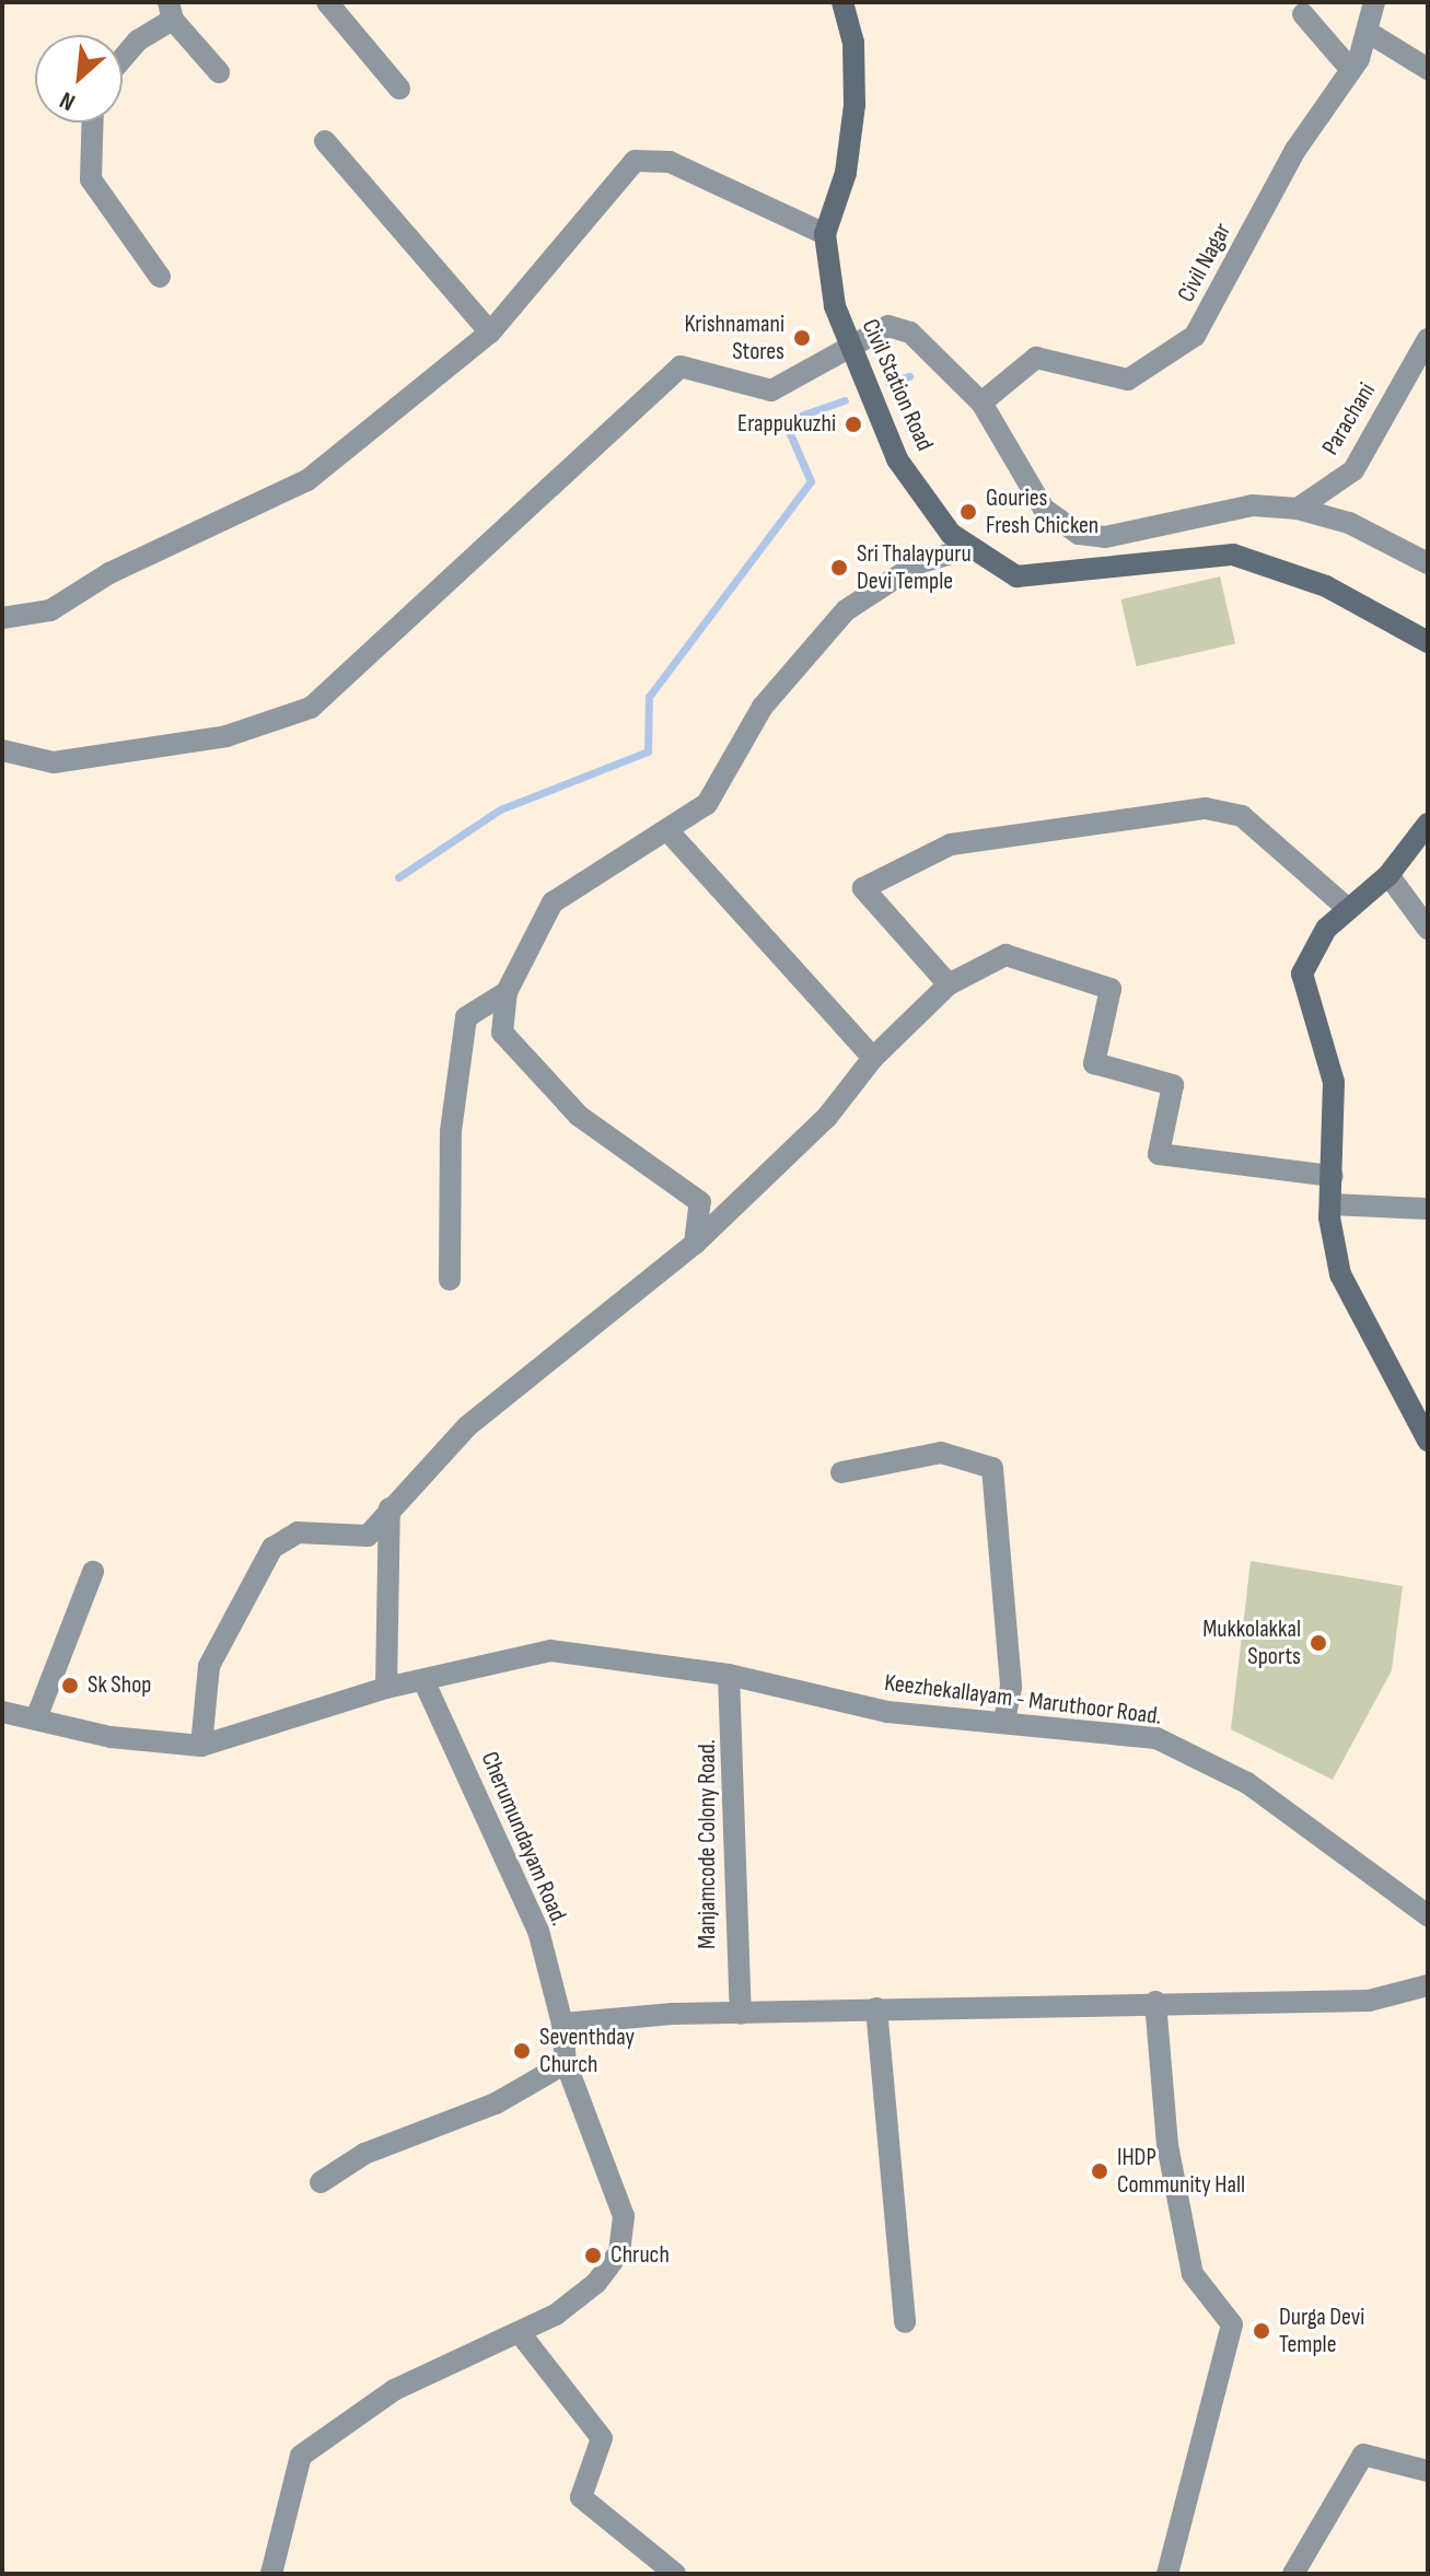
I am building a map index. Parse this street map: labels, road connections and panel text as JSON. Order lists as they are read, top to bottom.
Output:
{
  "streets": {
    "main road": ["Civil Station Road"],
    "street": [
      "Civil Nagar",
      "Parachani",
      "Keezhekallayam - Maruthoor Road.",
      "Cherumundayam Road.",
      "Manjamcode Colony Road."
    ]
  },
  "crossings": [
    ["Keezhekallayam - Maruthoor Road.", "Cherumundayam Road."],
    ["Keezhekallayam - Maruthoor Road.", "Manjamcode Colony Road."]
  ],
  "places": [
    "Krishnamani Stores",
    "Erappukuzhi",
    "Gouries Fresh Chicken",
    "Sri Thalaypuru Devi Temple",
    "Mukkolakkal Sports",
    "Sk Shop",
    "Seventhday Church",
    "IHDP Community Hall",
    "Chruch",
    "Durga Devi Temple"
  ],
  "north": "bottom left"
}
